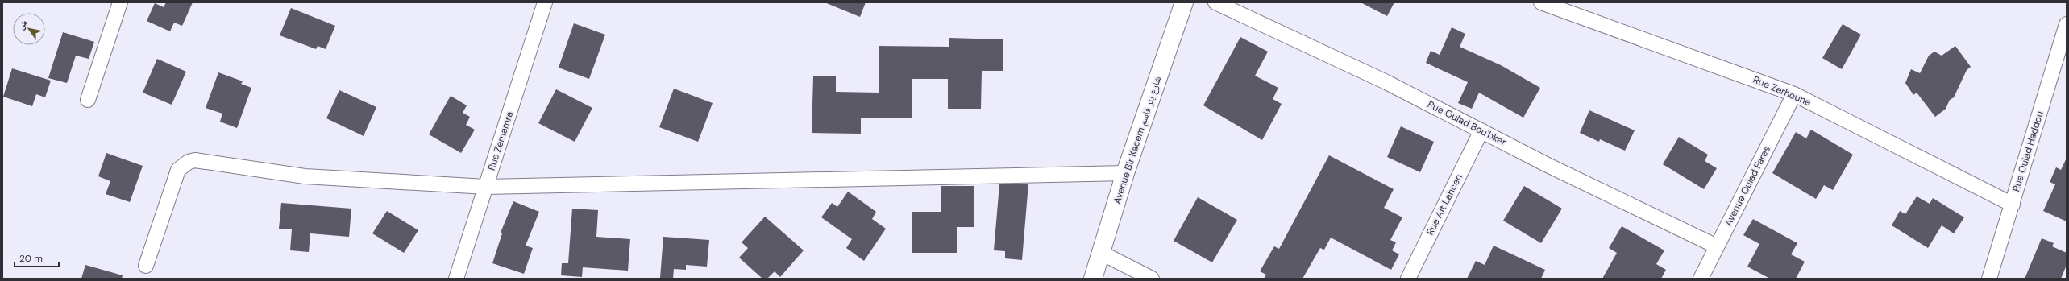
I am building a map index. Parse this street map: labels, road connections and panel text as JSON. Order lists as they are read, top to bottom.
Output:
{
  "streets": {
    "street": [
      "Rue Zerhoune",
      "Rue Oulad Bou'bker",
      "Avenue Bir Kacem شارع بئر قاسم",
      "Rue Zemamra",
      "Rue Oulad Haddou",
      "Avenue Oulad Fares",
      "Rue Ait Lahcen"
    ]
  },
  "crossings": [
    ["Rue Zerhoune", "Rue Oulad Haddou"],
    ["Rue Zerhoune", "Avenue Oulad Fares"],
    ["Rue Oulad Bou'bker", "Avenue Oulad Fares"],
    ["Rue Oulad Bou'bker", "Rue Ait Lahcen"]
  ],
  "scale_bar": "20 m",
  "north": "top left"
}
